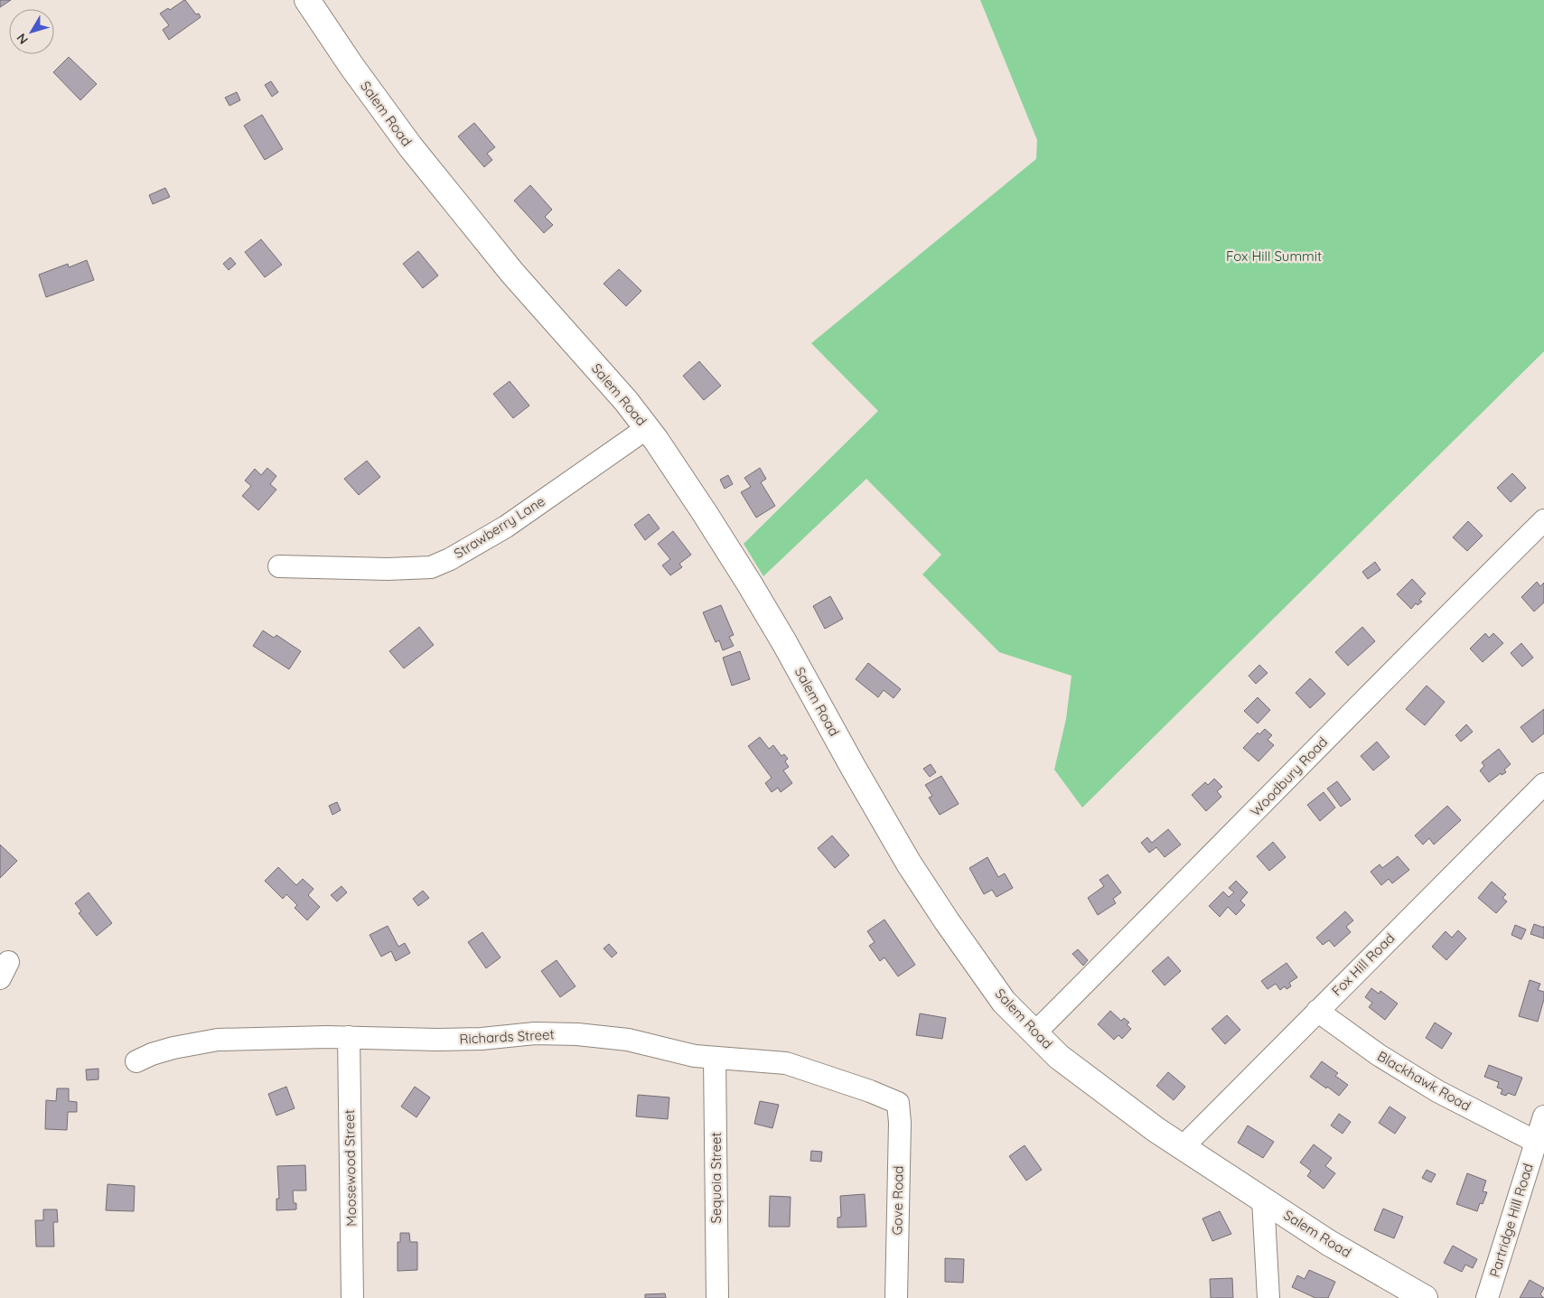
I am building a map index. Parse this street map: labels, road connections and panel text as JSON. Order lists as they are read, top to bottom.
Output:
{
  "streets": {
    "main road": ["Salem Road"],
    "street": [
      "Strawberry Lane",
      "Woodbury Road",
      "Fox Hill Road",
      "Richards Street",
      "Blackhawk Road",
      "Moosewood Street",
      "Sequoia Street",
      "Gove Road",
      "Partridge Hill Road"
    ]
  },
  "crossings": [
    ["Salem Road", "Strawberry Lane"],
    ["Salem Road", "Woodbury Road"],
    ["Salem Road", "Fox Hill Road"],
    ["Fox Hill Road", "Blackhawk Road"],
    ["Richards Street", "Moosewood Street"],
    ["Richards Street", "Sequoia Street"],
    ["Richards Street", "Gove Road"],
    ["Blackhawk Road", "Partridge Hill Road"]
  ],
  "parks": ["Fox Hill Summit"],
  "north": "bottom left"
}
